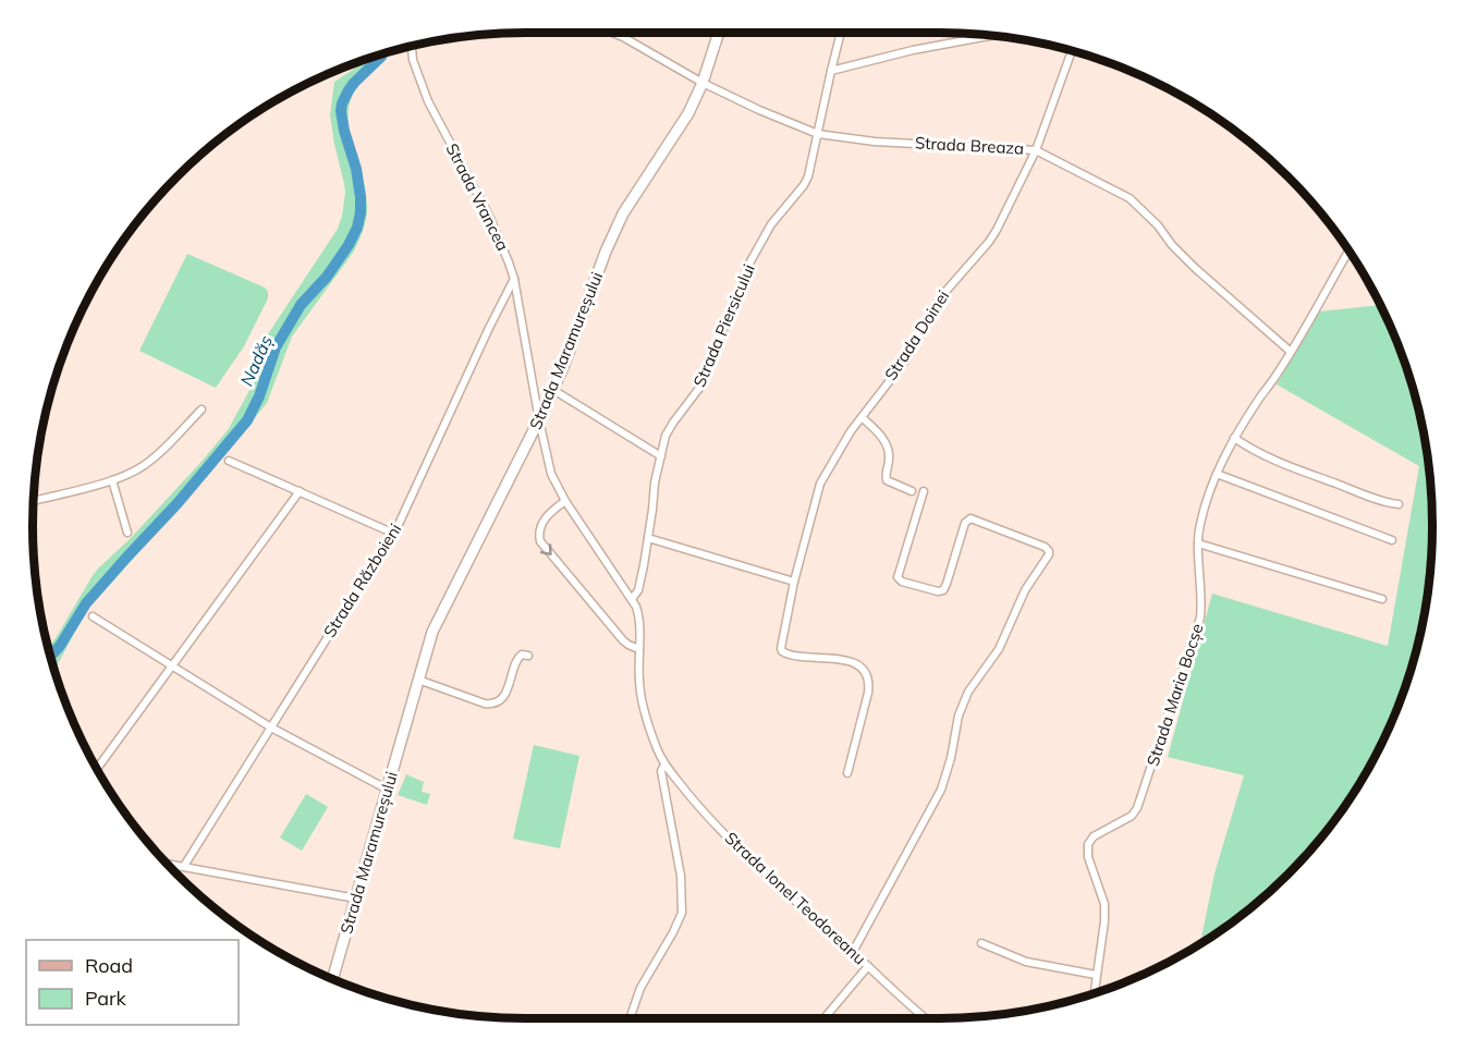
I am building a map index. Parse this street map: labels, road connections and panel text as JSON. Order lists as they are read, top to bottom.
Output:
{
  "streets": {
    "main road": ["Strada Maramureșului"],
    "street": [
      "Strada Breaza",
      "Strada Vrancea",
      "Strada Piersicului",
      "Strada Doinei",
      "Strada Războieni",
      "Strada Maria Bocșe",
      "Strada Ionel Teodoreanu"
    ]
  },
  "crossings": [
    ["Strada Breaza", "Strada Piersicului"],
    ["Strada Breaza", "Strada Doinei"],
    ["Strada Breaza", "Strada Maramureșului"],
    ["Strada Breaza", "Strada Maria Bocșe"],
    ["Strada Vrancea", "Strada Maramureșului"],
    ["Strada Vrancea", "Strada Războieni"]
  ],
  "water": ["Nadăș"],
  "legend": ["Road", "Park"]
}
